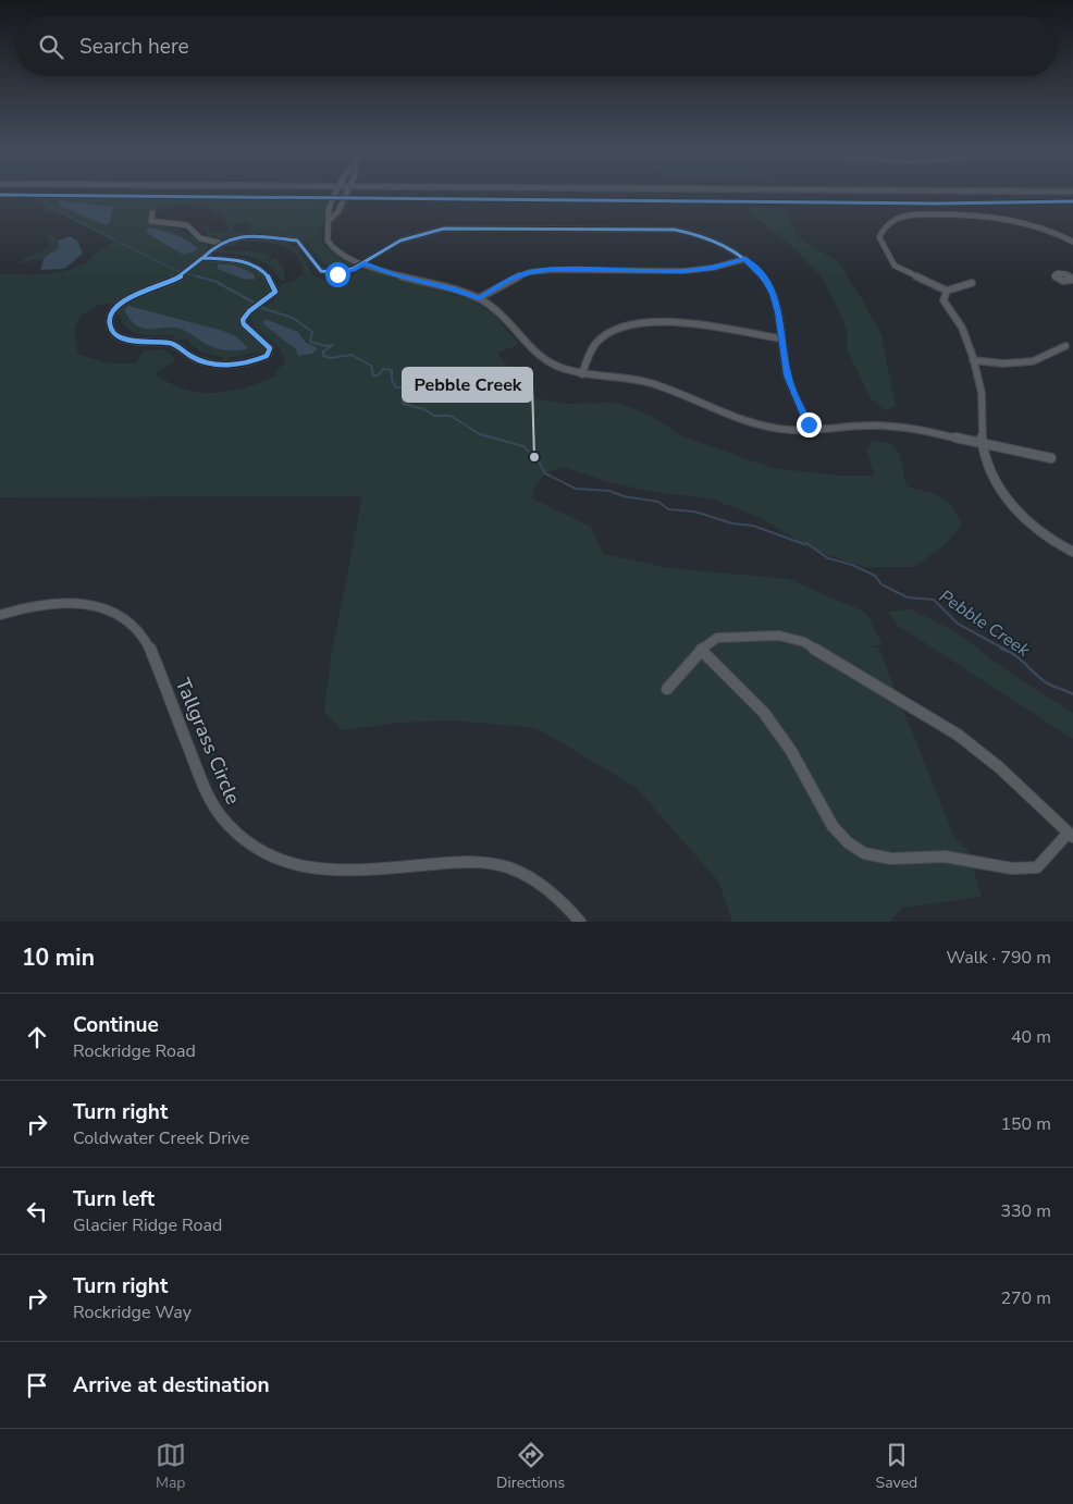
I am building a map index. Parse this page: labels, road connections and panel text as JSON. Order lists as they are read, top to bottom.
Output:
{
  "streets": {
    "street": ["Tallgrass Circle"]
  },
  "water": ["Pebble Creek"],
  "places": ["Pebble Creek"],
  "page": {
    "search": "Search here",
    "heading": ["10 min", "Walk · 790 m"],
    "list": [
      ["Continue", "Rockridge Road", "40 m"],
      ["Turn right", "Coldwater Creek Drive", "150 m"],
      ["Turn left", "Glacier Ridge Road", "330 m"],
      ["Turn right", "Rockridge Way", "270 m"],
      "Arrive at destination"
    ],
    "nav": ["Map", "Directions", "Saved"]
  }
}
